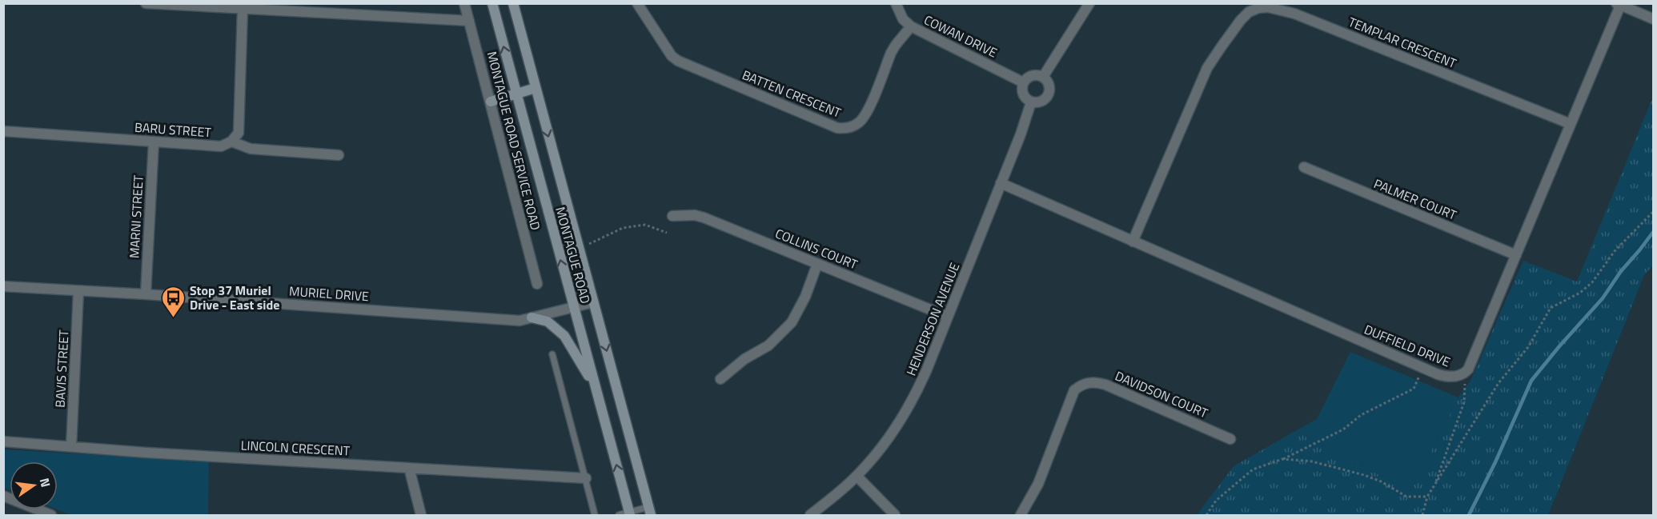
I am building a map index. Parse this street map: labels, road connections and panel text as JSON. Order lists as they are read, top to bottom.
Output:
{
  "streets": {
    "main road": ["MONTAGUE ROAD"],
    "street": [
      "COWAN DRIVE",
      "TEMPLAR CRESCENT",
      "BATTEN CRESCENT",
      "BARU STREET",
      "MONTAGUE ROAD SERVICE ROAD",
      "PALMER COURT",
      "MARNI STREET",
      "COLLINS COURT",
      "MURIEL DRIVE",
      "HENDERSON AVENUE",
      "DUFFIELD DRIVE",
      "BAVIS STREET",
      "DAVIDSON COURT",
      "LINCOLN CRESCENT"
    ]
  },
  "crossings": [
    ["COWAN DRIVE", "BATTEN CRESCENT"],
    ["COWAN DRIVE", "HENDERSON AVENUE"],
    ["TEMPLAR CRESCENT", "DUFFIELD DRIVE"],
    ["BARU STREET", "MARNI STREET"],
    ["PALMER COURT", "DUFFIELD DRIVE"],
    ["MARNI STREET", "MURIEL DRIVE"],
    ["COLLINS COURT", "HENDERSON AVENUE"],
    ["MONTAGUE ROAD", "MURIEL DRIVE"],
    ["MURIEL DRIVE", "BAVIS STREET"],
    ["HENDERSON AVENUE", "DUFFIELD DRIVE"],
    ["BAVIS STREET", "LINCOLN CRESCENT"]
  ],
  "places": {
    "bus stop": ["Stop 37 Muriel Drive - East side"]
  },
  "north": "right"
}
